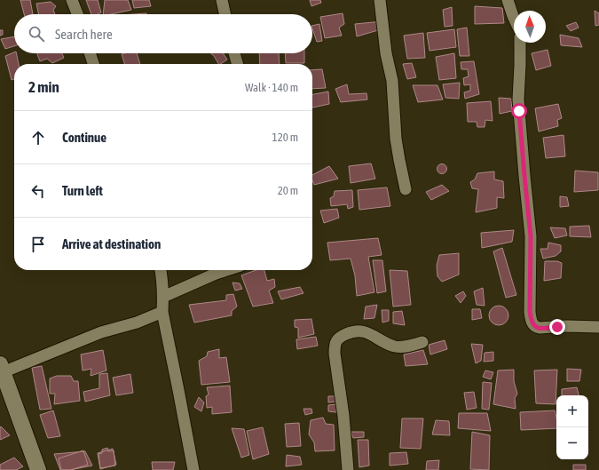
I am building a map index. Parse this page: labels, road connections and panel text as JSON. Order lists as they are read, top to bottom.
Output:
{
  "north": "top",
  "page": {
    "search": "Search here",
    "heading": ["2 min", "Walk · 140 m"],
    "list": [
      ["Continue", "120 m"],
      ["Turn left", "20 m"],
      "Arrive at destination"
    ],
    "map_buttons": ["+", "−"]
  }
}
